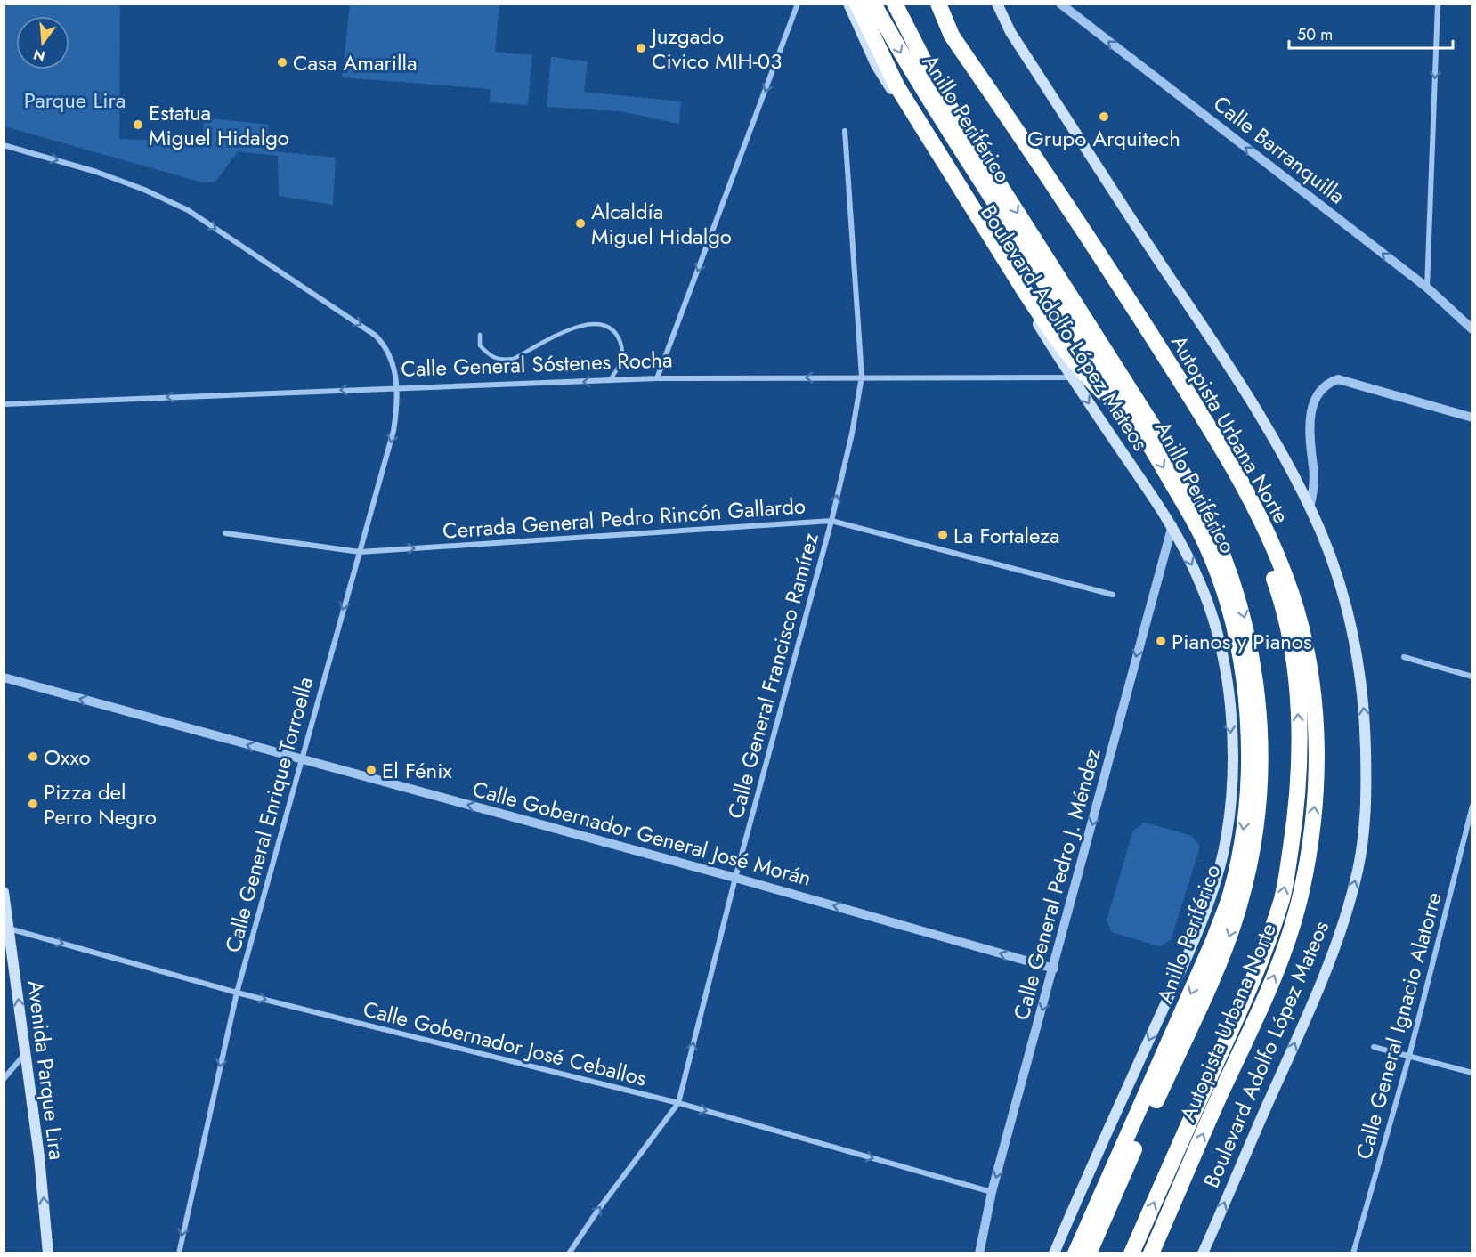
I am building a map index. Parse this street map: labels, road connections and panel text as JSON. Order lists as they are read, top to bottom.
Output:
{
  "streets": {
    "highway": ["Anillo Periférico", "Autopista Urbana Norte"],
    "main road": ["Boulevard Adolfo López Mateos", "Avenida Parque Lira"],
    "street": [
      "Calle Barranquilla",
      "Calle General Sóstenes Rocha",
      "Cerrada General Pedro Rincón Gallardo",
      "Calle General Francisco Ramírez",
      "Calle General Enrique Torroella",
      "Calle Gobernador General José Morán",
      "Calle General Pedro J. Méndez",
      "Calle General Ignacio Alatorre",
      "Calle Gobernador José Ceballos"
    ]
  },
  "crossings": [
    ["Boulevard Adolfo López Mateos", "Calle General Sóstenes Rocha"],
    ["Boulevard Adolfo López Mateos", "Calle General Pedro J. Méndez"],
    ["Calle General Sóstenes Rocha", "Calle General Francisco Ramírez"],
    ["Calle General Sóstenes Rocha", "Calle General Enrique Torroella"],
    ["Cerrada General Pedro Rincón Gallardo", "Calle General Francisco Ramírez"],
    ["Cerrada General Pedro Rincón Gallardo", "Calle General Enrique Torroella"],
    ["Calle General Francisco Ramírez", "Calle Gobernador General José Morán"],
    ["Calle General Francisco Ramírez", "Calle Gobernador José Ceballos"],
    ["Calle General Enrique Torroella", "Calle Gobernador General José Morán"],
    ["Calle General Enrique Torroella", "Calle Gobernador José Ceballos"],
    ["Calle Gobernador General José Morán", "Calle General Pedro J. Méndez"],
    ["Calle General Pedro J. Méndez", "Calle Gobernador José Ceballos"],
    ["Calle Gobernador José Ceballos", "Avenida Parque Lira"]
  ],
  "one_way": [
    "Calle Barranquilla",
    "Calle General Sóstenes Rocha",
    "Cerrada General Pedro Rincón Gallardo",
    "Calle General Francisco Ramírez",
    "Calle General Enrique Torroella",
    "Calle Gobernador General José Morán",
    "Calle General Pedro J. Méndez",
    "Calle Gobernador José Ceballos",
    "Avenida Parque Lira"
  ],
  "parks": ["Parque Lira"],
  "places": [
    "Juzgado Civico MIH-03",
    "Casa Amarilla",
    "Grupo Arquitech",
    "Estatua Miguel Hidalgo",
    "Alcaldía Miguel Hidalgo",
    "La Fortaleza",
    "Pianos y Pianos",
    "Oxxo",
    "El Fénix",
    "Pizza del Perro Negro"
  ],
  "scale_bar": "50 m",
  "north": "bottom"
}
